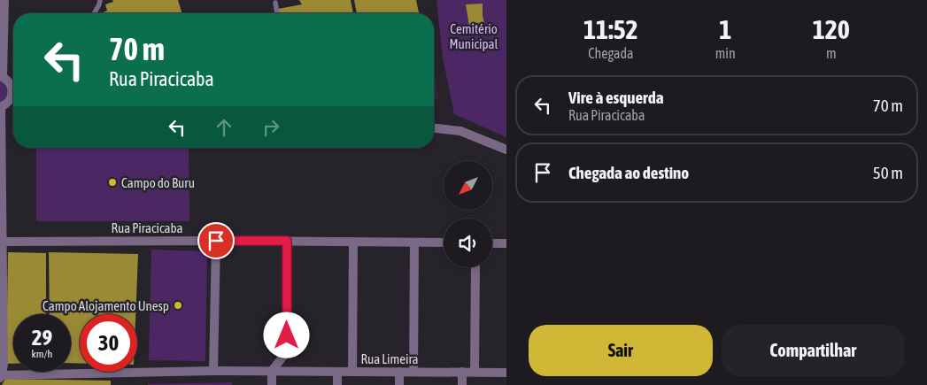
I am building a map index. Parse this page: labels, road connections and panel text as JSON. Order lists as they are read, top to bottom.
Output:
{
  "streets": {
    "street": ["Rua Piracicaba", "Rua Limeira"]
  },
  "parks": ["Cemitério Municipal"],
  "places": ["Campo do Buru", "Campo Alojamento Unesp"],
  "north": "bottom left",
  "page": {
    "eta": [
      "11:52",
      "Chegada",
      "1",
      "min",
      "120",
      "m"
    ],
    "turn": ["70 m", "Rua Piracicaba"],
    "list": [
      {
        "name": "Vire à esquerda",
        "note": "Rua Piracicaba",
        "value": "70 m"
      },
      {
        "name": "Chegada ao destino",
        "value": "50 m"
      }
    ],
    "speed": "29 km/h",
    "limit": "30",
    "buttons": ["Sair", "Compartilhar"]
  }
}
